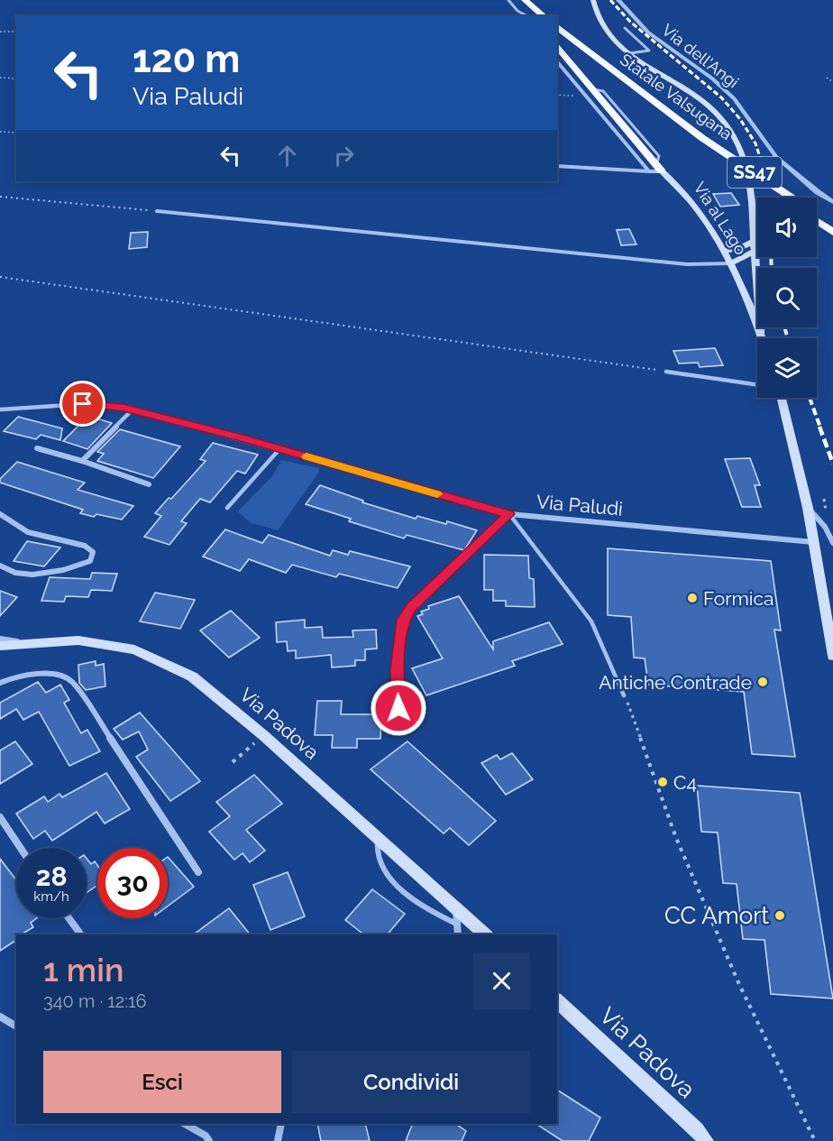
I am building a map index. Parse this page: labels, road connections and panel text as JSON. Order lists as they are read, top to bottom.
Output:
{
  "streets": {
    "highway": ["Statale Valsugana", "SS47"],
    "main road": ["Via al Lago", "Via Padova"],
    "street": ["Via dell'Angi", "Via Paludi"]
  },
  "places": [
    "Formica",
    "Antiche Contrade",
    "C4",
    "CC Amort"
  ],
  "page": {
    "turn": ["120 m", "Via Paludi"],
    "speed": "28 km/h",
    "limit": "30",
    "heading": ["1 min", "340 m · 12:16"],
    "buttons": ["Esci", "Condividi"]
  }
}
